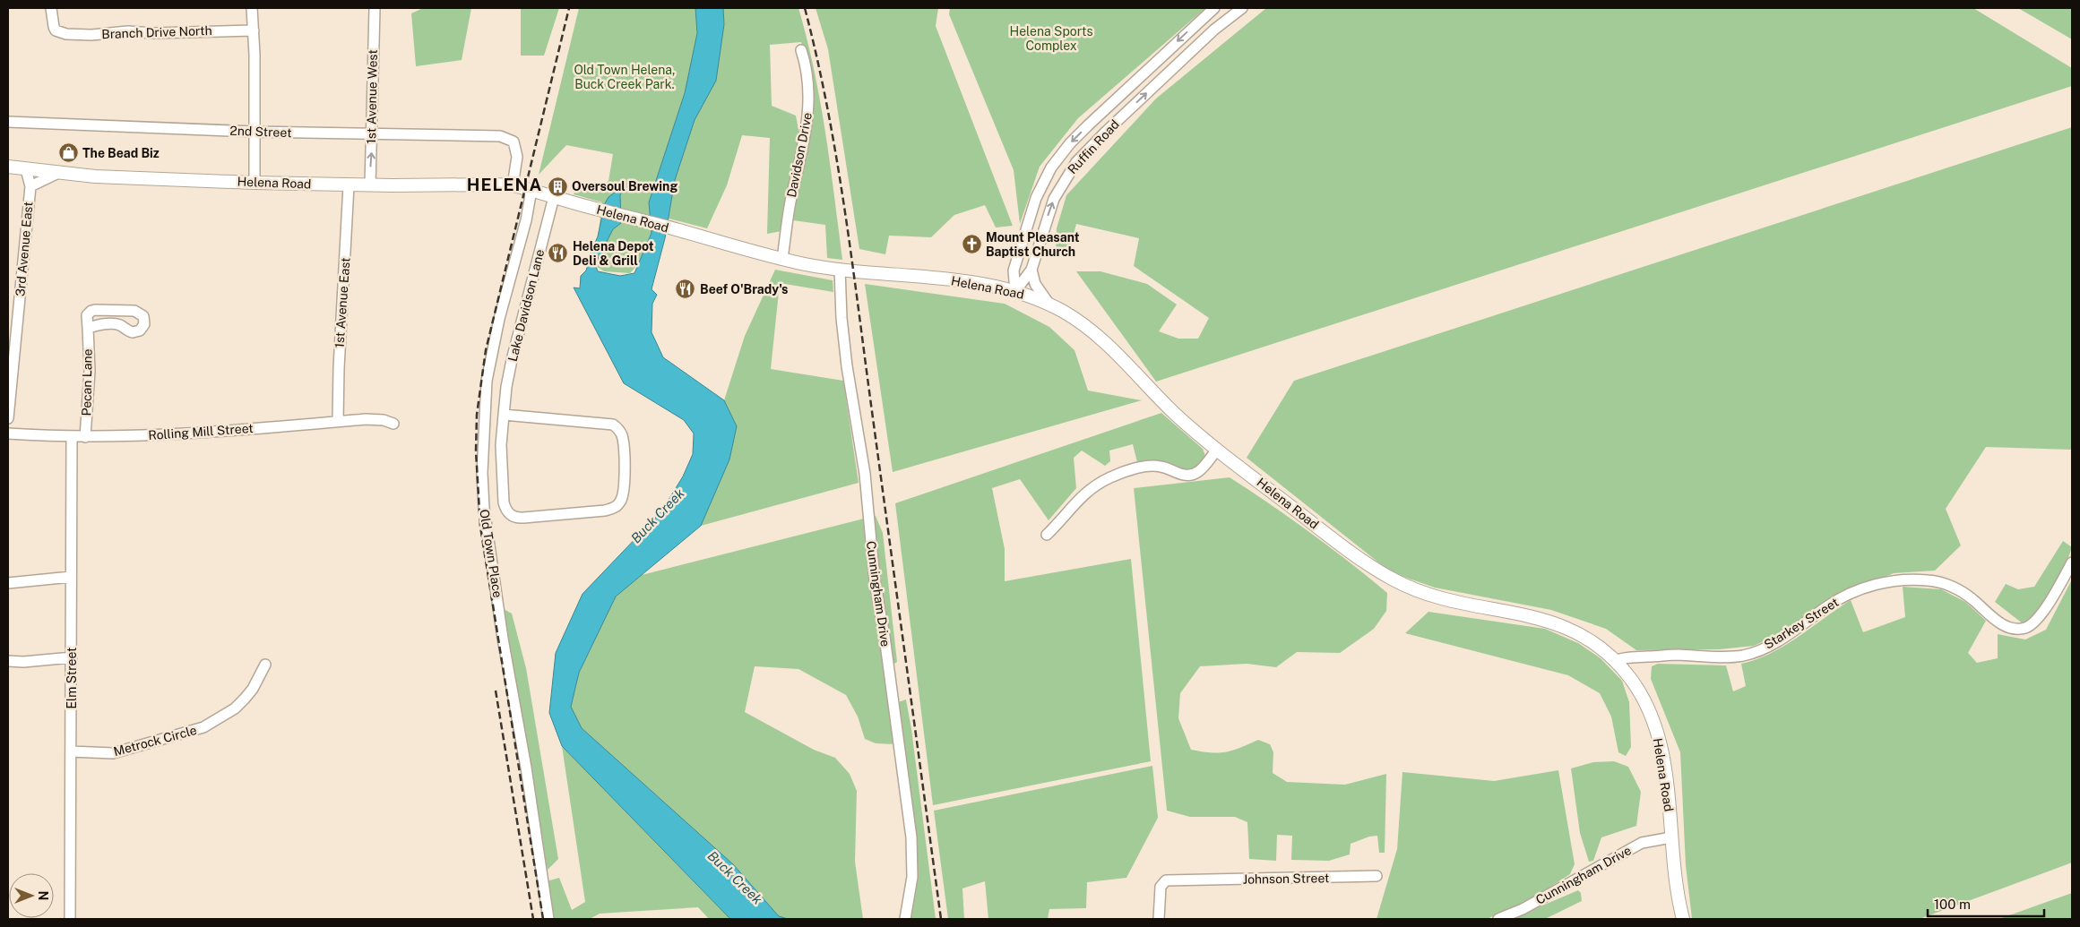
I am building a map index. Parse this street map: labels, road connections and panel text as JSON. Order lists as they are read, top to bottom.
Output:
{
  "streets": {
    "main road": ["Helena Road"],
    "street": [
      "Branch Drive North",
      "1st Avenue West",
      "2nd Street",
      "Ruffin Road",
      "Davidson Drive",
      "3rd Avenue East",
      "1st Avenue East",
      "Lake Davidson Lane",
      "Pecan Lane",
      "Rolling Mill Street",
      "Old Town Place",
      "Cunningham Drive",
      "Starkey Street",
      "Elm Street",
      "Metrock Circle",
      "Johnson Street"
    ]
  },
  "crossings": [
    ["1st Avenue West", "2nd Street"],
    ["1st Avenue West", "Helena Road"],
    ["2nd Street", "Helena Road"],
    ["Ruffin Road", "Helena Road"],
    ["Davidson Drive", "Helena Road"],
    ["Helena Road", "3rd Avenue East"],
    ["Helena Road", "1st Avenue East"],
    ["Helena Road", "Lake Davidson Lane"],
    ["Helena Road", "Old Town Place"],
    ["Helena Road", "Cunningham Drive"],
    ["Helena Road", "Starkey Street"],
    ["1st Avenue East", "Rolling Mill Street"],
    ["Pecan Lane", "Rolling Mill Street"],
    ["Rolling Mill Street", "Elm Street"],
    ["Elm Street", "Metrock Circle"]
  ],
  "districts": ["HELENA"],
  "water": ["Buck Creek"],
  "parks": ["Helena Sports Complex", "Old Town Helena, Buck Creek Park."],
  "places": {
    "shop": ["The Bead Biz"],
    "building": ["Oversoul Brewing"],
    "church": ["Mount Pleasant Baptist Church"],
    "restaurant": ["Helena Depot Deli & Grill", "Beef O'Brady's"]
  },
  "scale_bar": "100 m",
  "north": "right"
}
